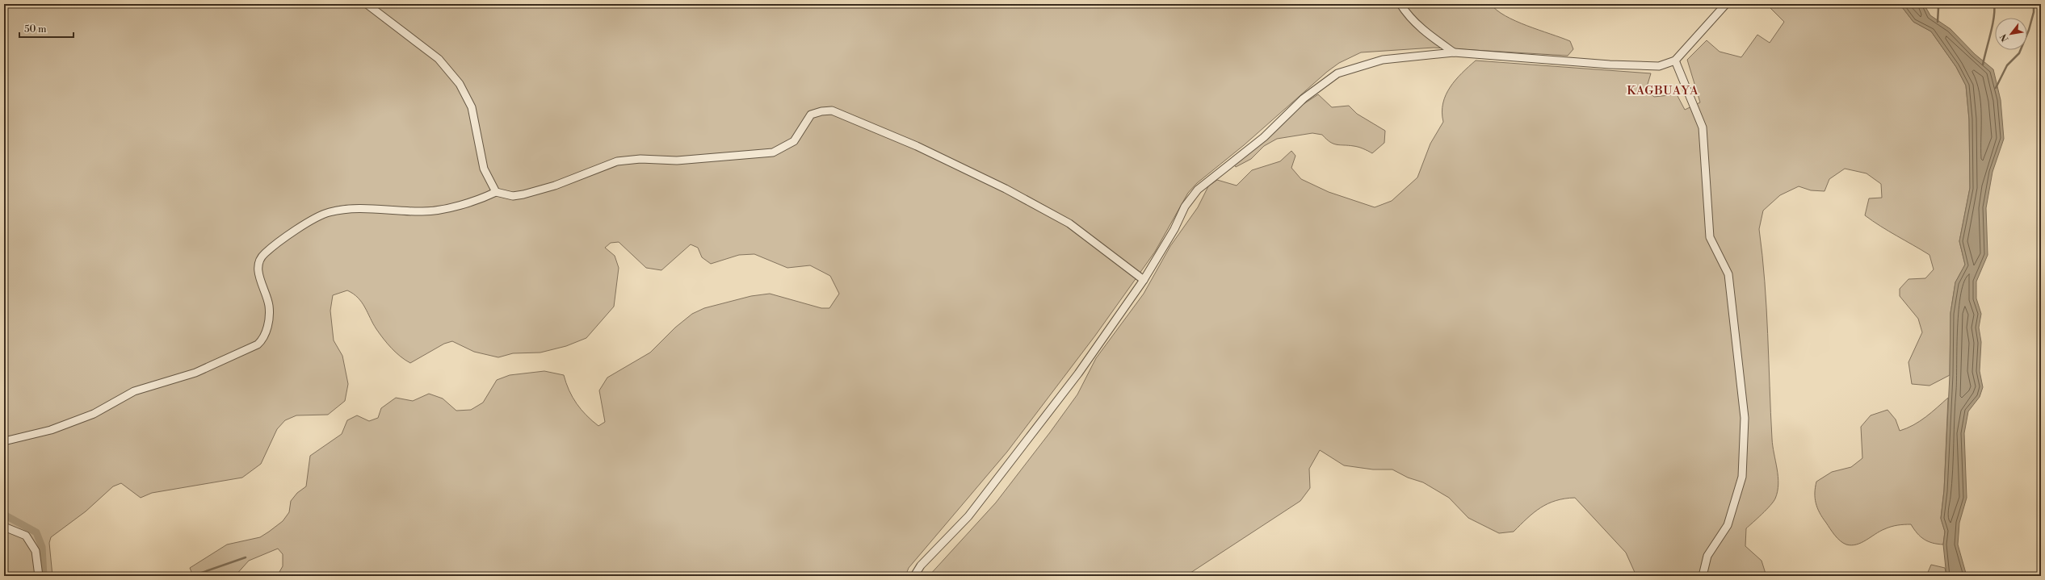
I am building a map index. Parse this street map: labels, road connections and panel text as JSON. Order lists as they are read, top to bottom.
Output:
{
  "districts": ["KAGBUAYA"],
  "scale_bar": "50 m",
  "north": "bottom left"
}
